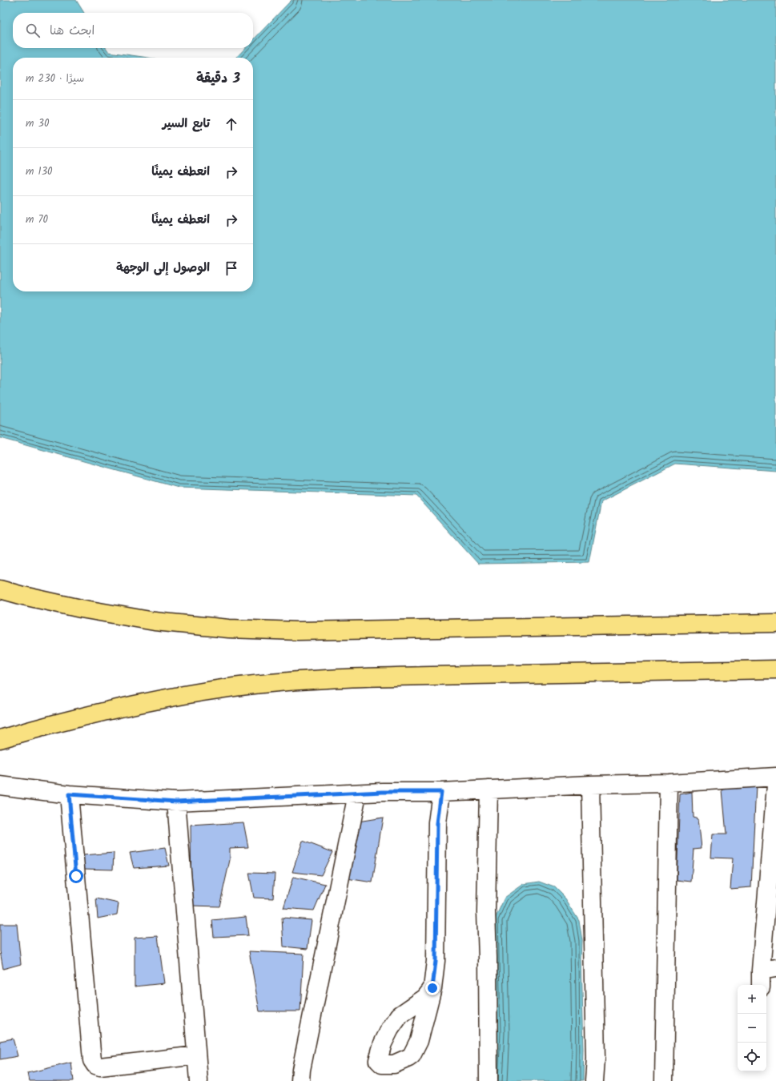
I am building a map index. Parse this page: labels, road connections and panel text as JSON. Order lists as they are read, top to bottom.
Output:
{
  "page": {
    "search": "ابحث هنا",
    "heading": ["3 دقيقة", "سيرًا · 230 m"],
    "list": [
      ["تابع السير", "30 m"],
      ["انعطف يمينًا", "130 m"],
      ["انعطف يمينًا", "70 m"],
      "الوصول إلى الوجهة"
    ],
    "map_buttons": ["+", "−"]
  }
}
